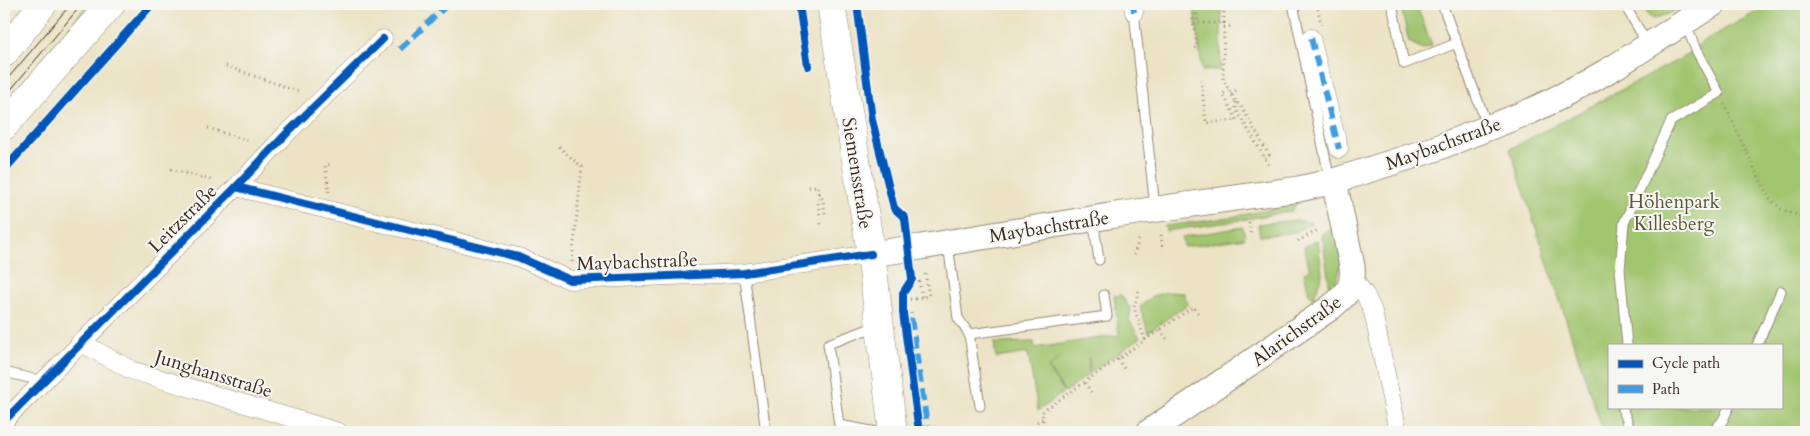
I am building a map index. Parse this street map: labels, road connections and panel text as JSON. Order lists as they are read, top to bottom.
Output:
{
  "streets": {
    "main road": ["Maybachstraße", "Siemensstraße", "Alarichstraße"],
    "street": ["Leitzstraße", "Junghansstraße"]
  },
  "crossings": [
    ["Maybachstraße", "Siemensstraße"],
    ["Maybachstraße", "Leitzstraße"],
    ["Maybachstraße", "Alarichstraße"],
    ["Leitzstraße", "Junghansstraße"]
  ],
  "parks": ["Höhenpark Killesberg"],
  "legend": ["Cycle path", "Path"]
}
